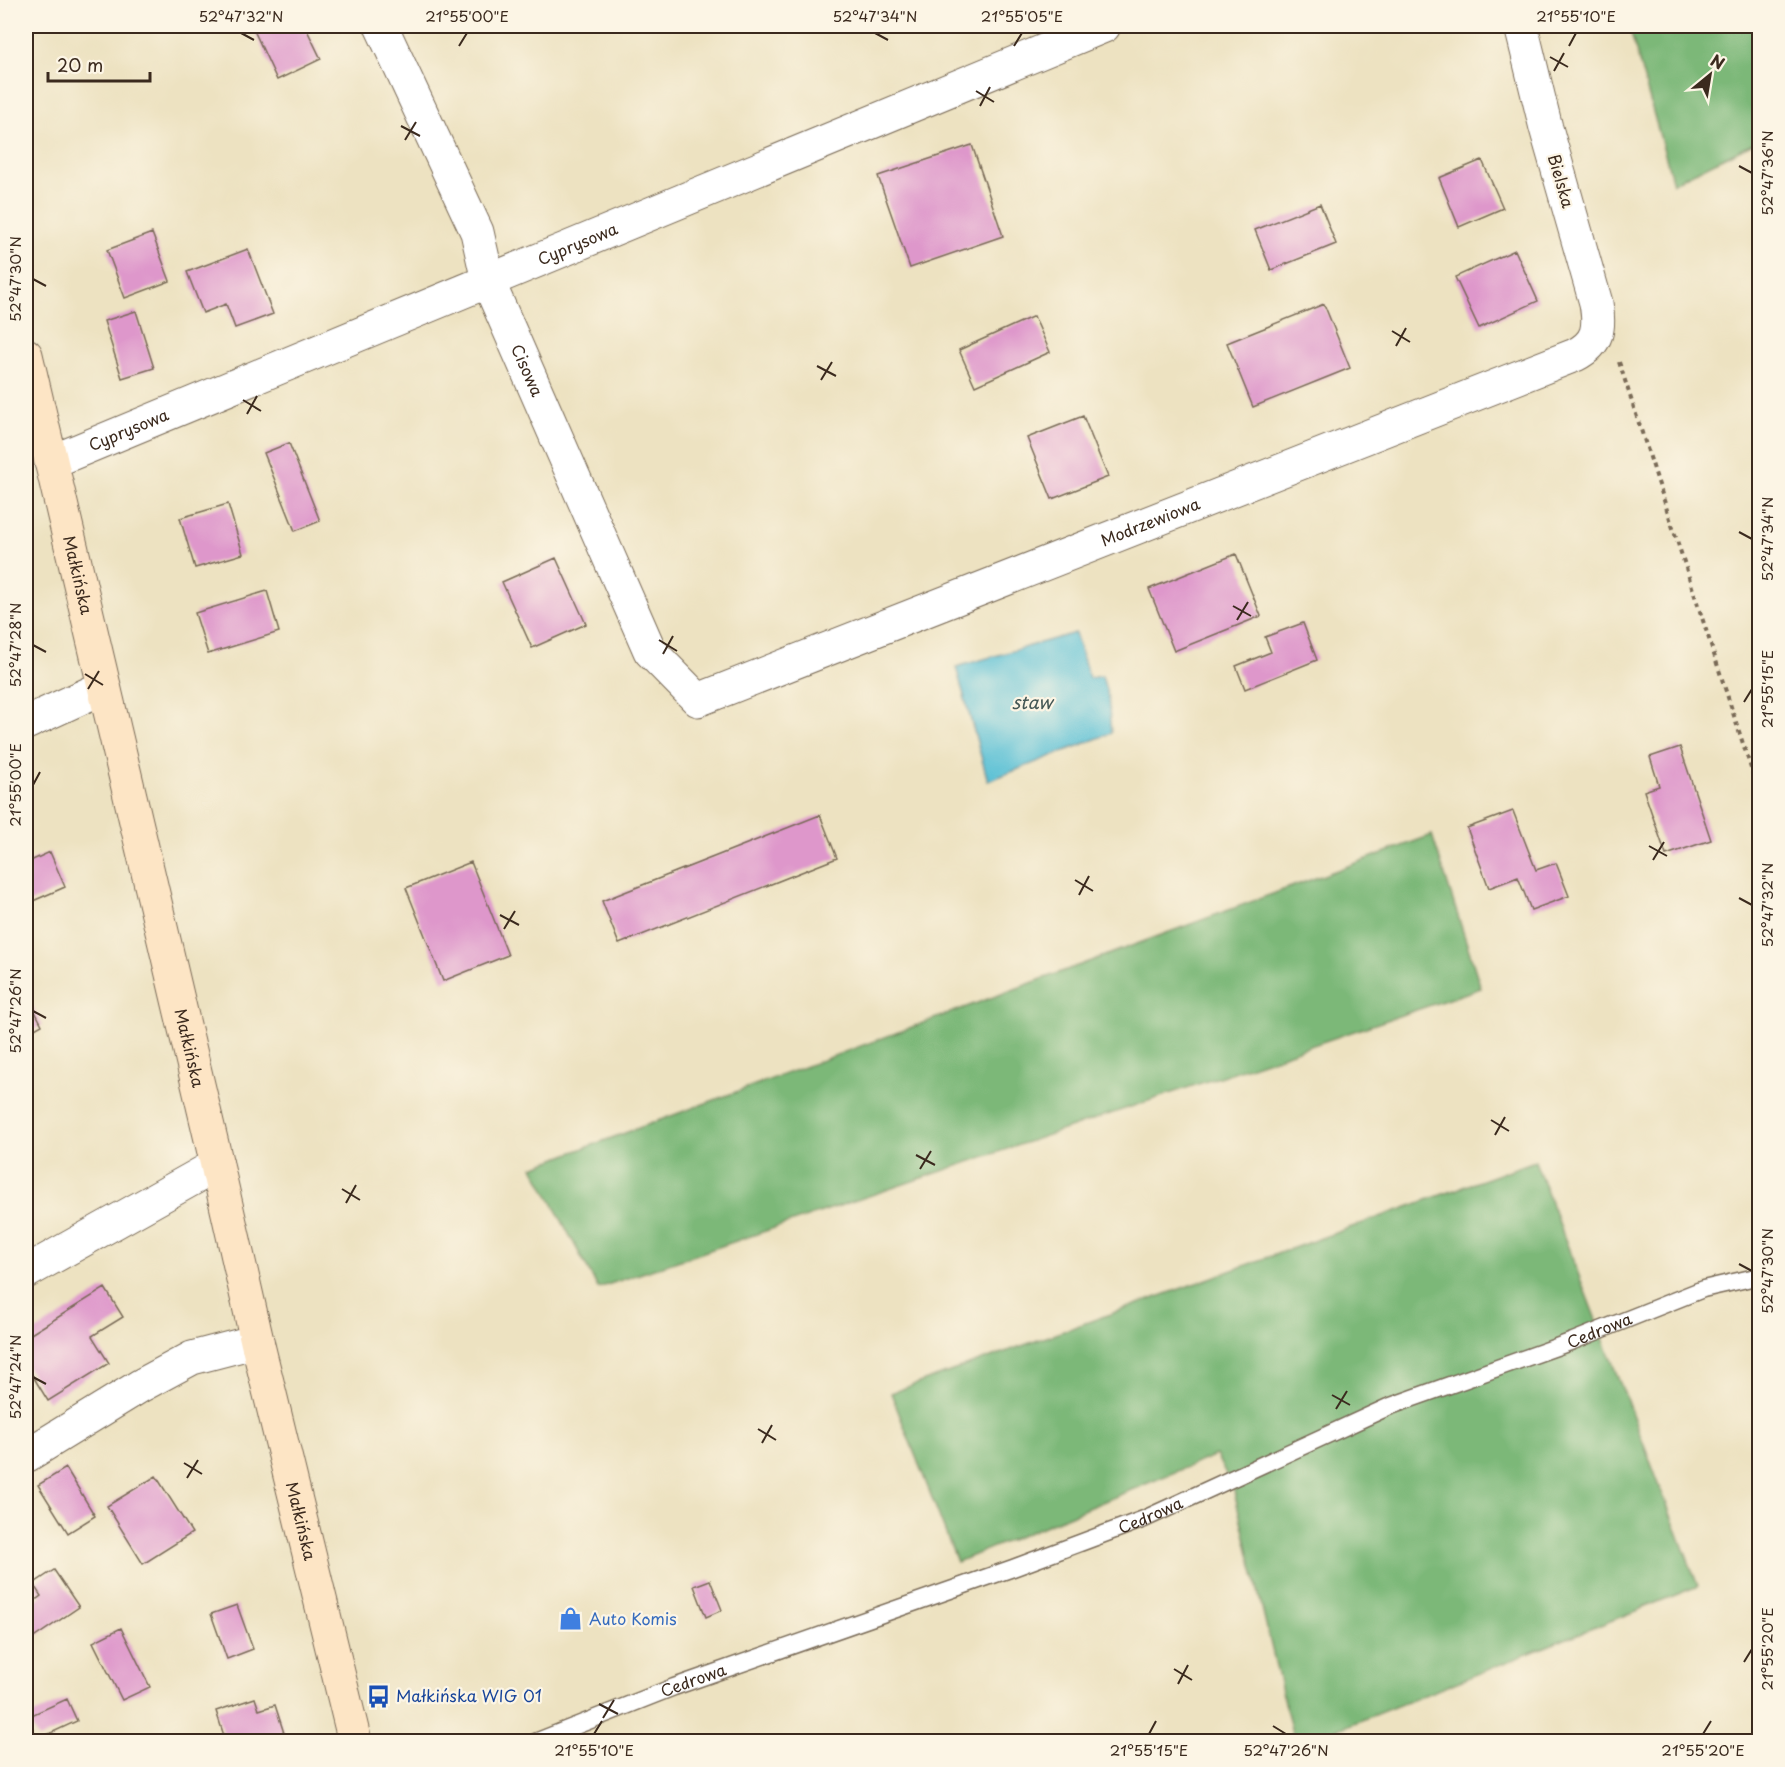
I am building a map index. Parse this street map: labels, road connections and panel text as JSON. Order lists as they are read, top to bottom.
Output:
{
  "streets": {
    "main road": ["Małkińska"],
    "street": [
      "Bielska",
      "Cyprysowa",
      "Cisowa",
      "Modrzewiowa"
    ],
    "lane": ["Cedrowa"]
  },
  "crossings": [
    ["Bielska", "Modrzewiowa"],
    ["Cyprysowa", "Cisowa"],
    ["Cyprysowa", "Małkińska"],
    ["Cisowa", "Modrzewiowa"]
  ],
  "water": ["staw"],
  "places": {
    "shop": ["Auto Komis"],
    "bus stop": ["Małkińska WIG 01"]
  },
  "scale_bar": "20 m",
  "north": "top right",
  "coordinates": [
    "52°47'32\"N",
    "21°55'00\"E",
    "52°47'34\"N",
    "21°55'05\"E",
    "21°55'10\"E",
    "52°47'36\"N",
    "52°47'30\"N",
    "52°47'28\"N",
    "21°55'15\"E",
    "52°47'26\"N",
    "52°47'24\"N",
    "21°55'20\"E"
  ]
}
